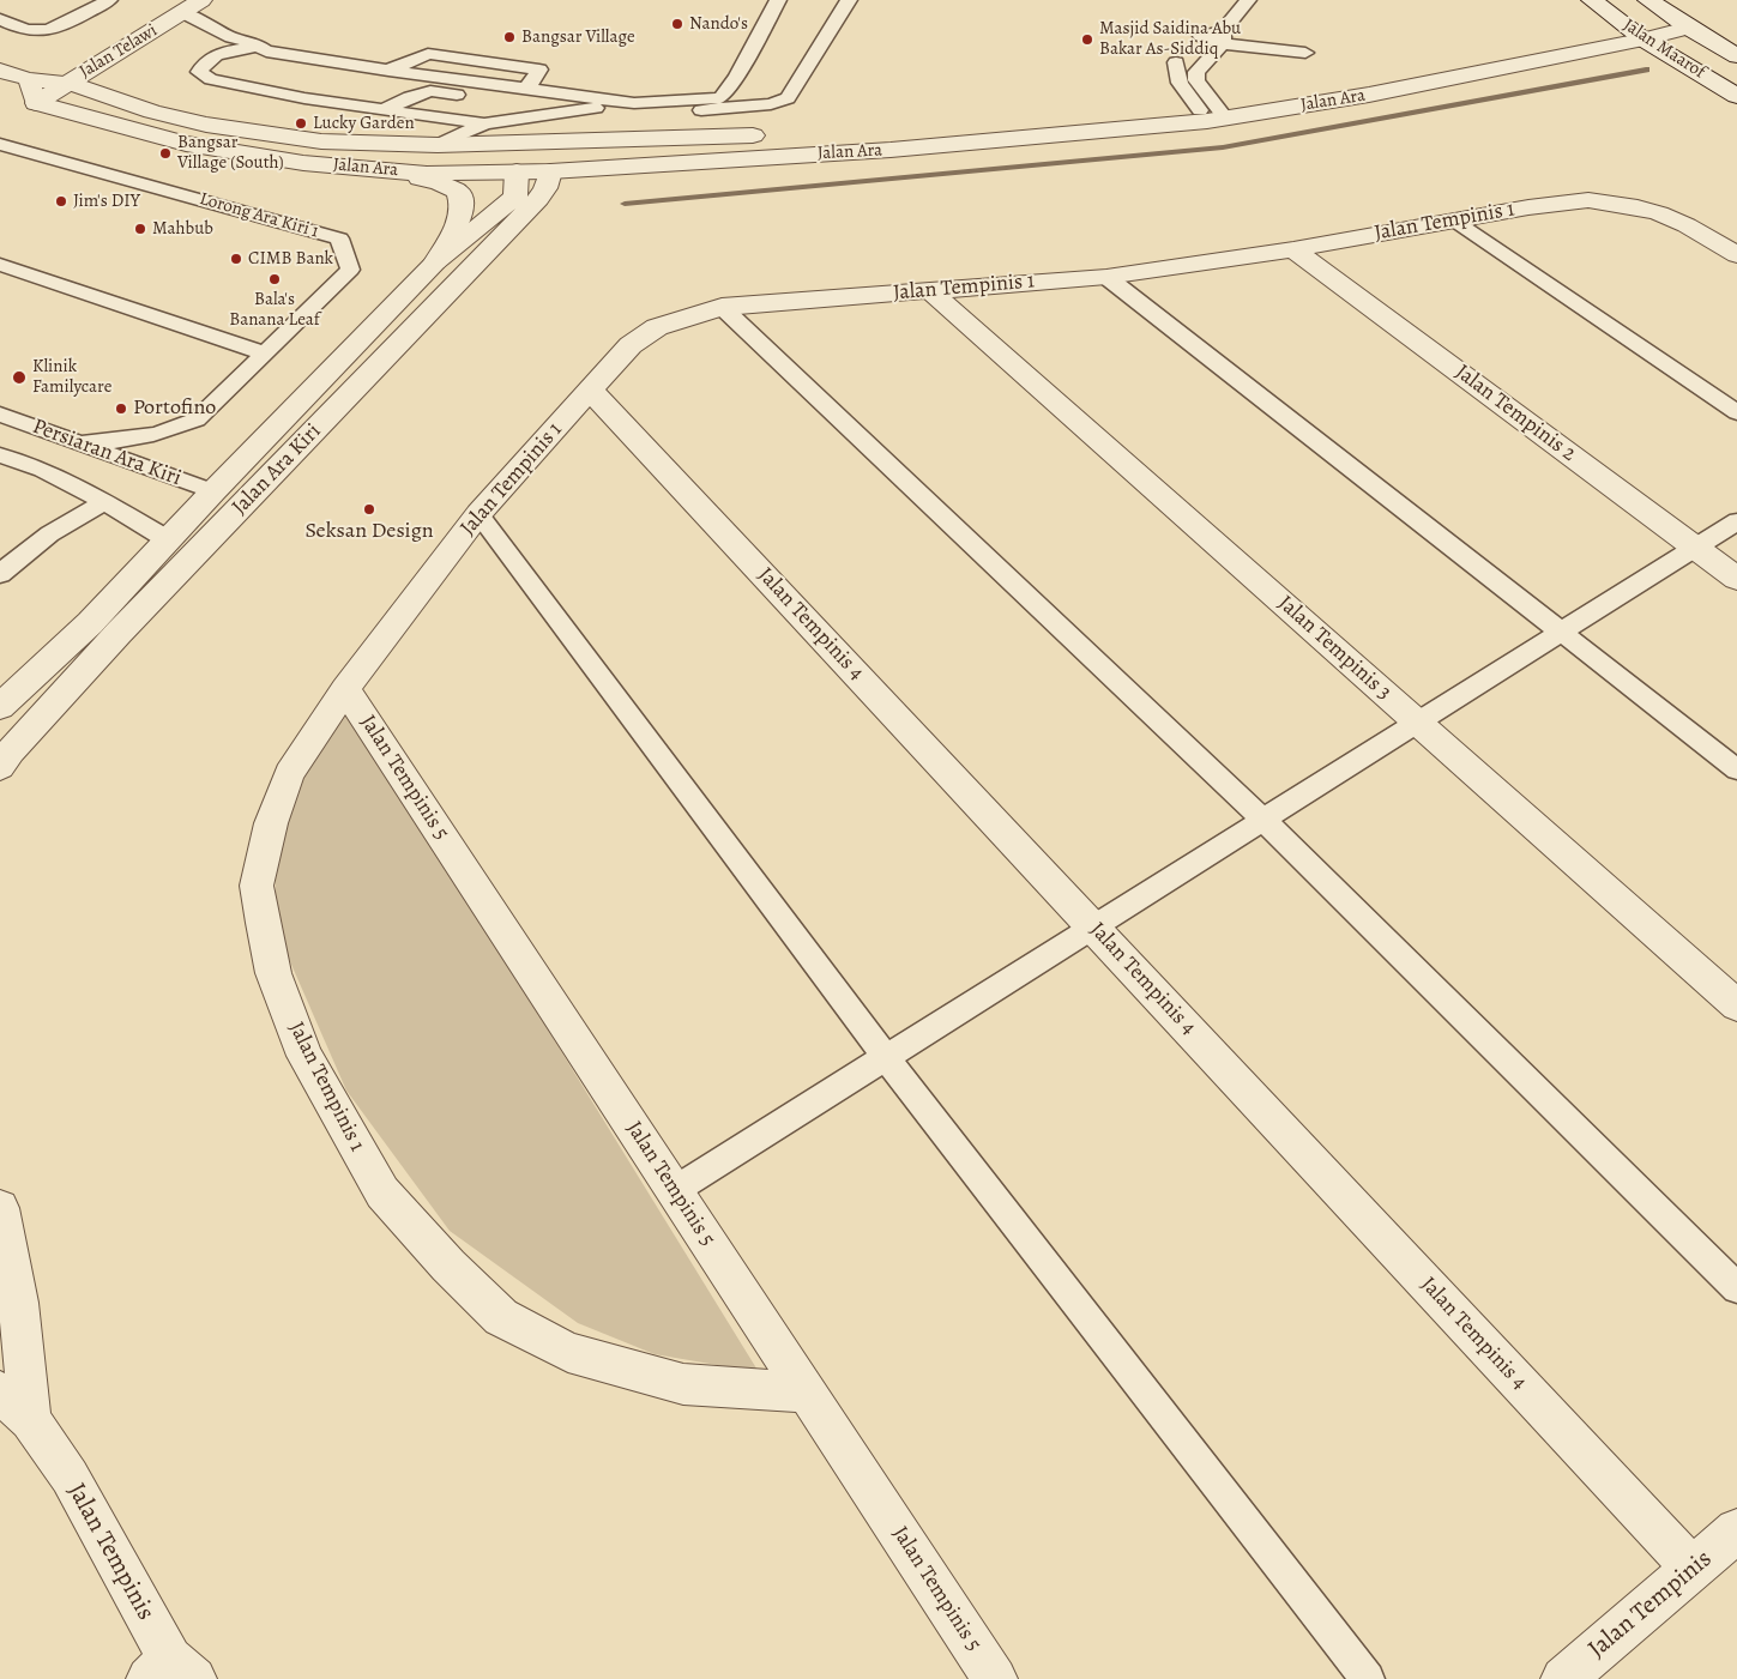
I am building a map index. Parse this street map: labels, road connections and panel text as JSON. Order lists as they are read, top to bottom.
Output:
{
  "streets": {
    "street": [
      "Jalan Maarof",
      "Jalan Telawi",
      "Jalan Ara",
      "Jalan Tempinis 1",
      "Jalan Tempinis 2",
      "Jalan Ara Kiri",
      "Jalan Tempinis 4",
      "Jalan Tempinis 3",
      "Jalan Tempinis 5",
      "Jalan Tempinis"
    ],
    "lane": ["Lorong Ara Kiri 1", "Persiaran Ara Kiri"]
  },
  "crossings": [
    ["Jalan Maarof", "Jalan Ara"],
    ["Jalan Telawi", "Jalan Ara"],
    ["Jalan Ara", "Jalan Ara Kiri"],
    ["Lorong Ara Kiri 1", "Persiaran Ara Kiri"],
    ["Jalan Tempinis 1", "Jalan Tempinis 2"],
    ["Jalan Tempinis 1", "Jalan Tempinis 4"],
    ["Jalan Tempinis 1", "Jalan Tempinis 3"],
    ["Jalan Tempinis 1", "Jalan Tempinis 5"],
    ["Persiaran Ara Kiri", "Jalan Ara Kiri"],
    ["Jalan Tempinis 4", "Jalan Tempinis"]
  ],
  "places": [
    "Nando's",
    "Bangsar Village",
    "Masjid Saidina Abu Bakar As-Siddiq",
    "Lucky Garden",
    "Bangsar Village (South)",
    "Jim's DIY",
    "Mahbub",
    "CIMB Bank",
    "Bala's Banana Leaf",
    "Klinik Familycare",
    "Portofino",
    "Seksan Design"
  ]
}
